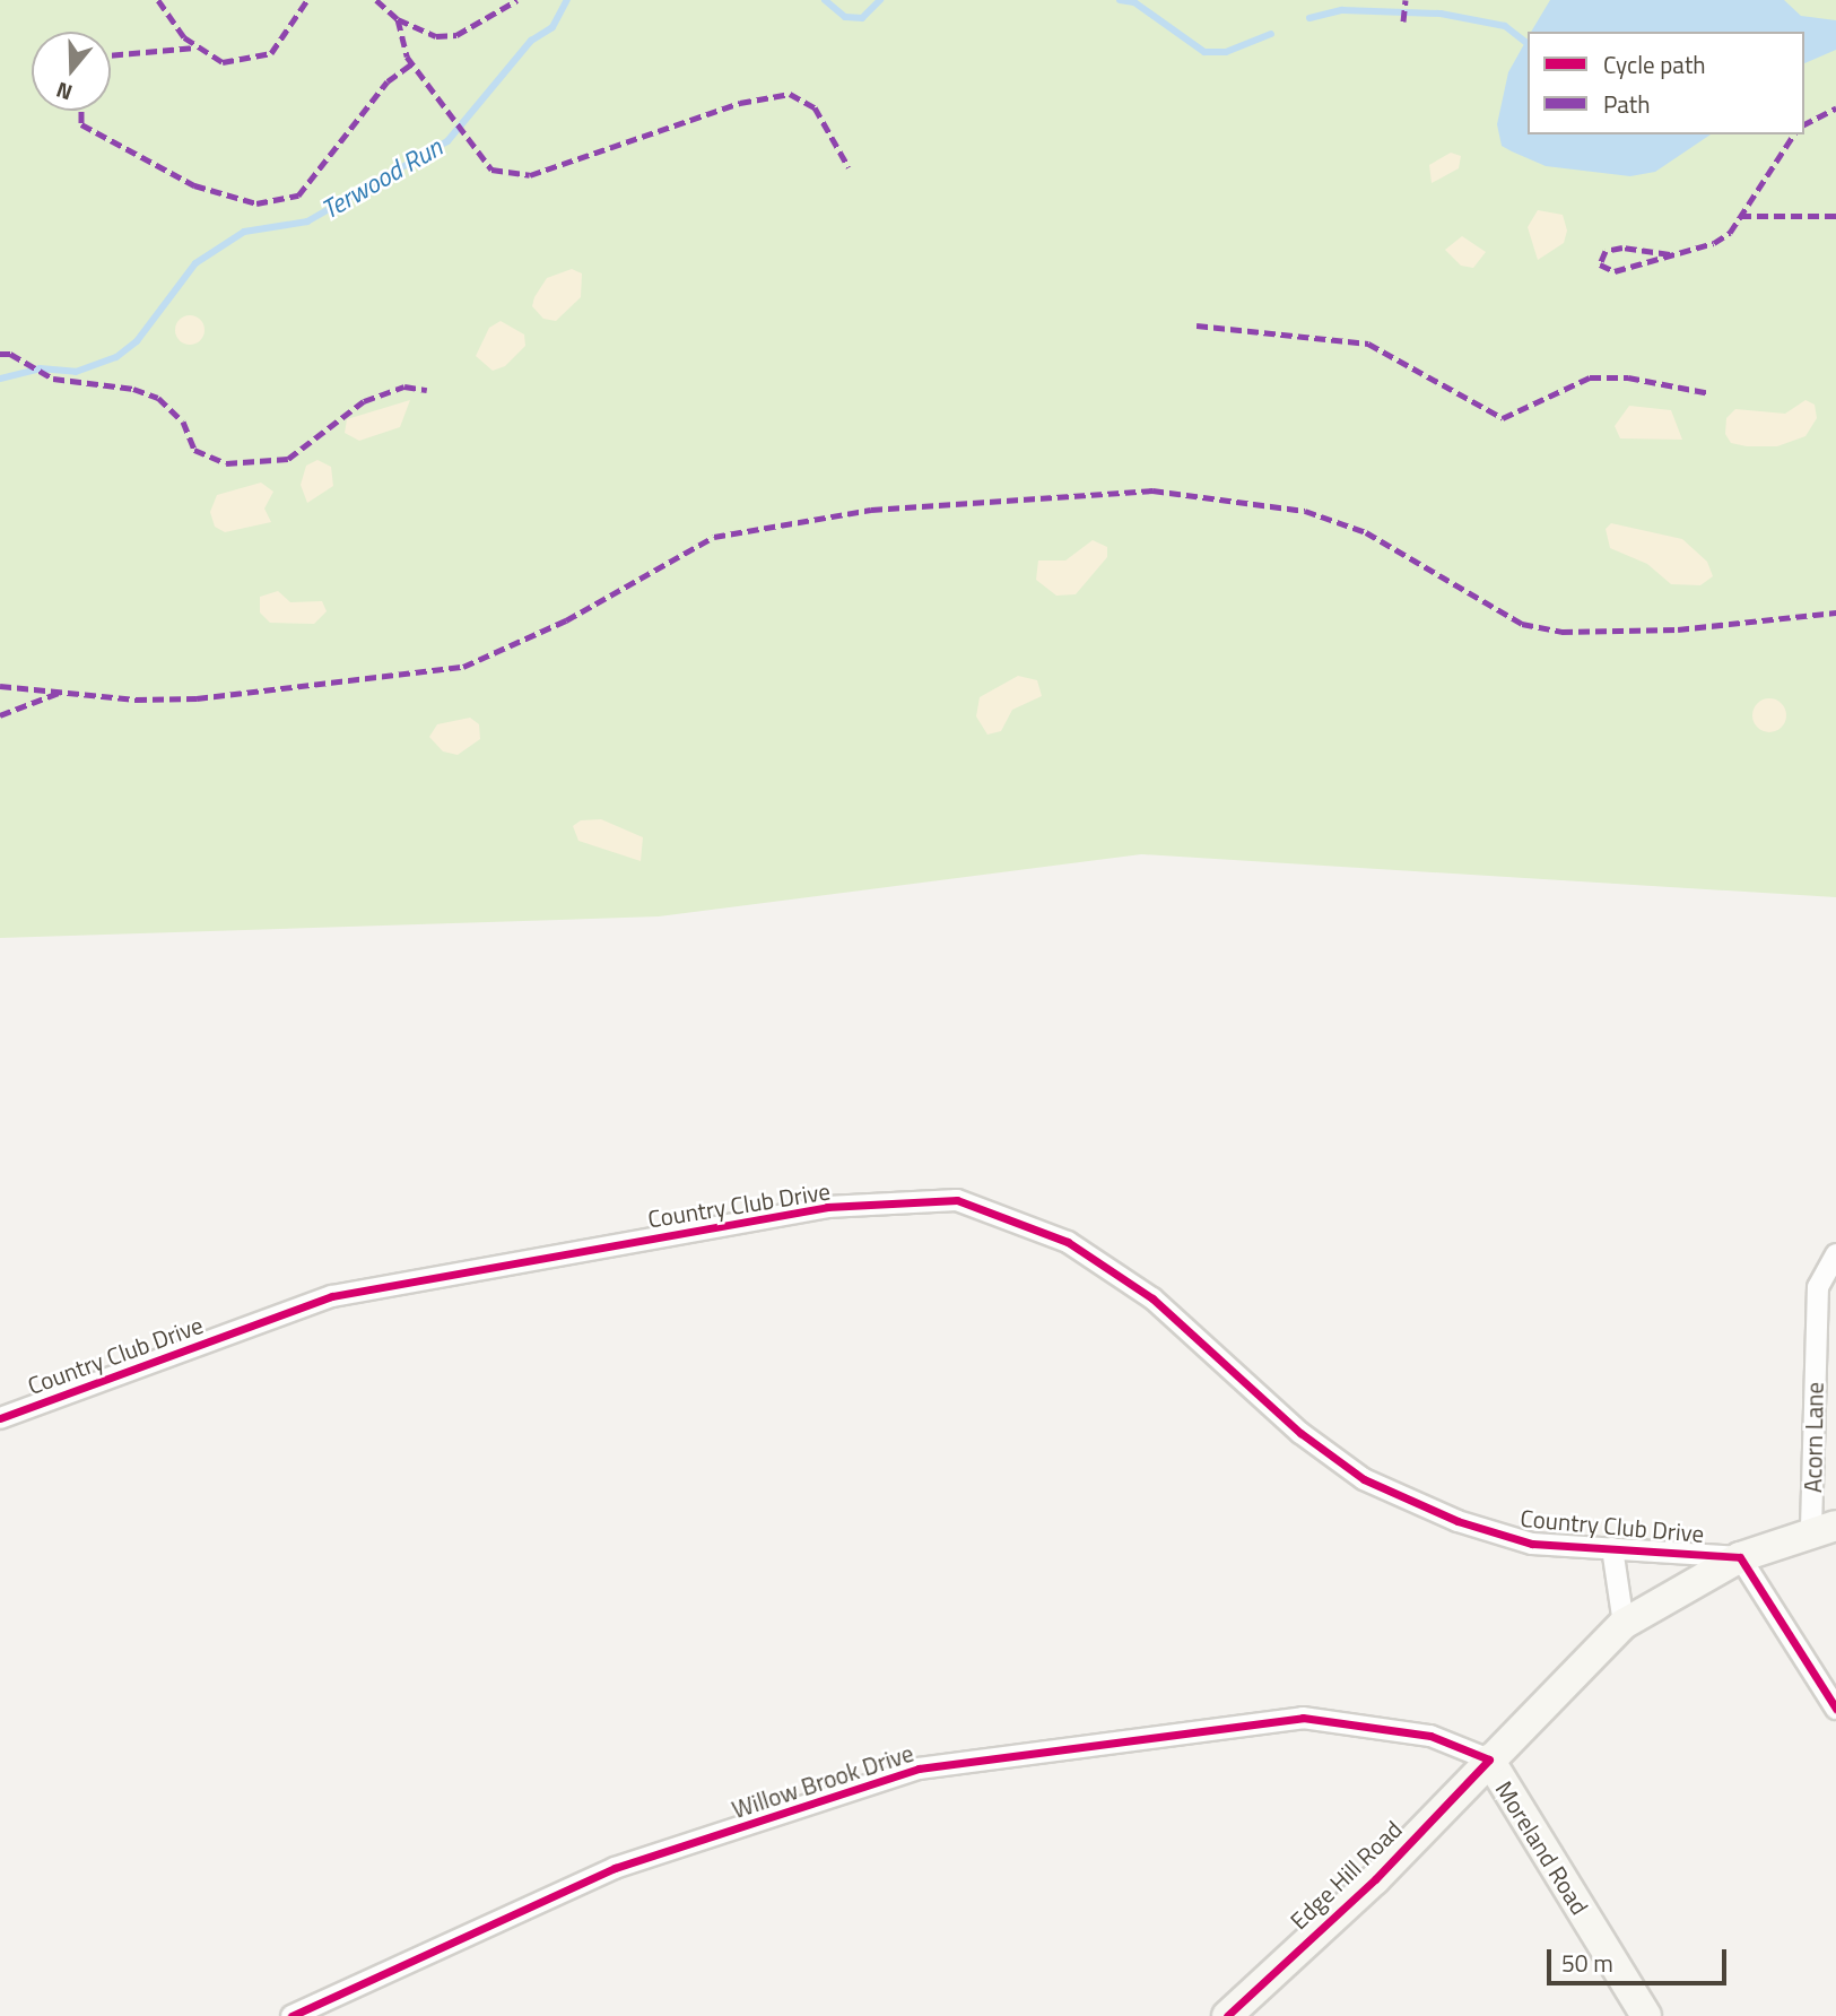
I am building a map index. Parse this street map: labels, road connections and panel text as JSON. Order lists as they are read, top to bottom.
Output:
{
  "streets": {
    "main road": ["Moreland Road", "Edge Hill Road"],
    "street": ["Country Club Drive", "Acorn Lane", "Willow Brook Drive"]
  },
  "crossings": [
    ["Country Club Drive", "Edge Hill Road"],
    ["Acorn Lane", "Edge Hill Road"],
    ["Willow Brook Drive", "Moreland Road"],
    ["Willow Brook Drive", "Edge Hill Road"],
    ["Moreland Road", "Edge Hill Road"]
  ],
  "water": ["Terwood Run"],
  "legend": ["Cycle path", "Path"],
  "scale_bar": "50 m",
  "north": "bottom"
}
